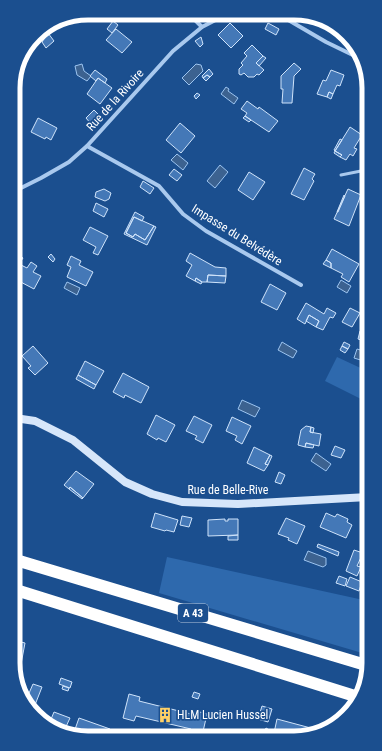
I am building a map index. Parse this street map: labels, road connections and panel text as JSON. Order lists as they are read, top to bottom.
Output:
{
  "streets": {
    "highway": ["A 43"],
    "street": ["Rue de la Rivoire", "Impasse du Belvédère", "Rue de Belle-Rive"]
  },
  "crossings": [
    ["Rue de la Rivoire", "Impasse du Belvédère"]
  ],
  "places": {
    "building": ["HLM Lucien Hussel"]
  }
}
